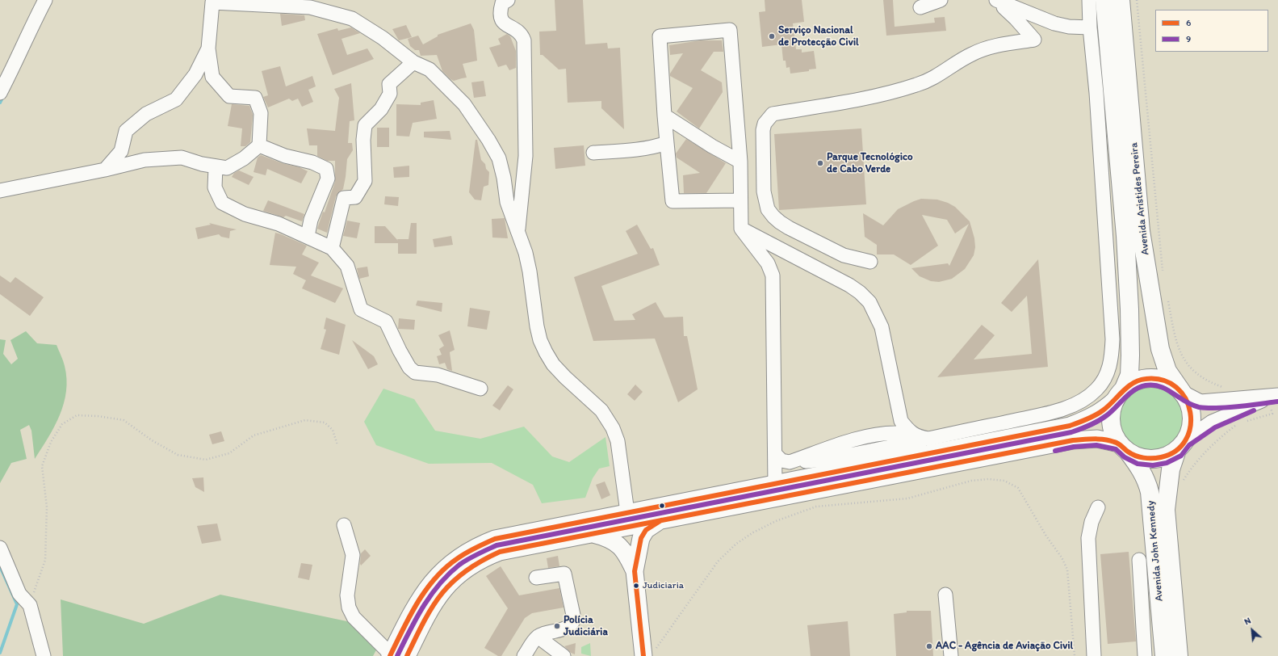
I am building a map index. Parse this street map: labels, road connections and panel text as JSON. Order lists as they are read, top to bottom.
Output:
{
  "streets": {
    "highway": ["Avenida Aristides Pereira", "Avenida John Kennedy"]
  },
  "crossings": [
    ["Avenida Aristides Pereira", "Avenida John Kennedy"]
  ],
  "places": [
    "Serviço Nacional de Protecção Civil",
    "Parque Tecnológico de Cabo Verde",
    "Judiciaria",
    "Polícia Judiciária",
    "AAC - Agência de Aviação Civil"
  ],
  "lines": ["transit line 6", "transit line 9"],
  "legend": ["6", "9"],
  "north": "top left"
}
